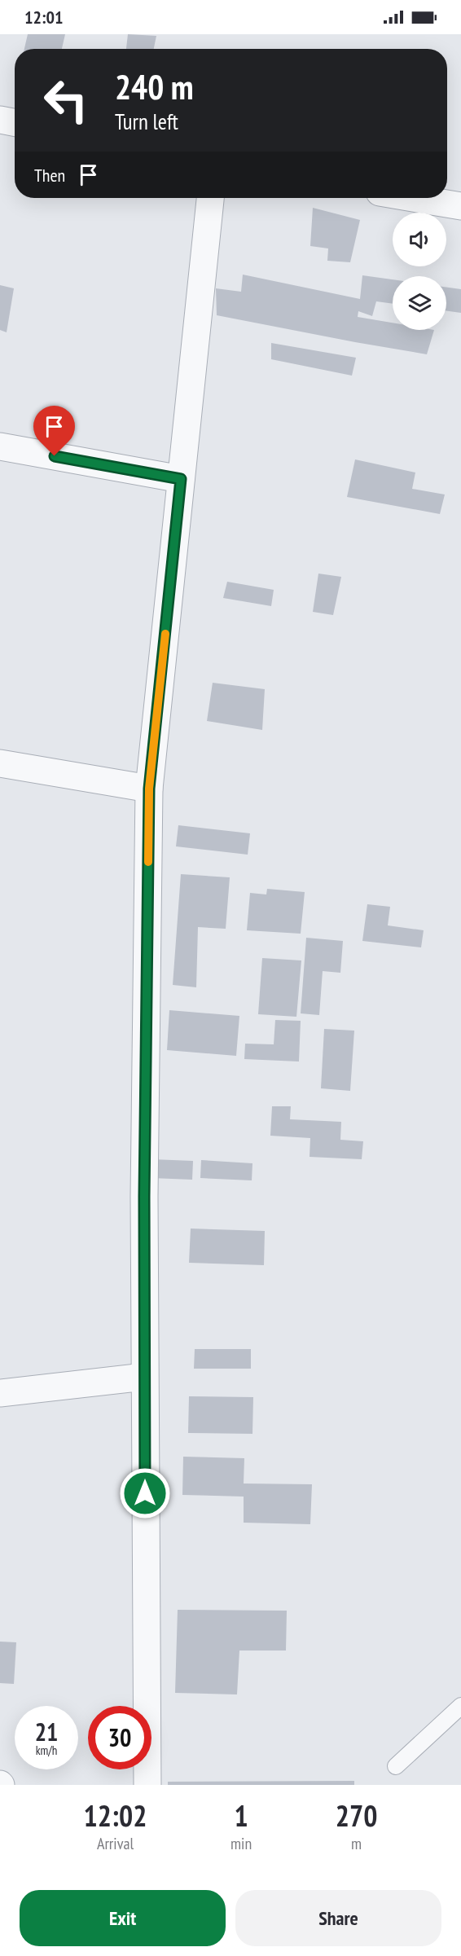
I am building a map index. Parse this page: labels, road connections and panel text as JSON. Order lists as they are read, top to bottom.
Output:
{
  "page": {
    "status": "12:01",
    "turn": ["240 m", "Turn left"],
    "then": "Then",
    "speed": "21 km/h",
    "limit": "30",
    "eta": [
      "12:02",
      "Arrival",
      "1",
      "min",
      "270",
      "m"
    ],
    "buttons": ["Exit", "Share"]
  }
}
